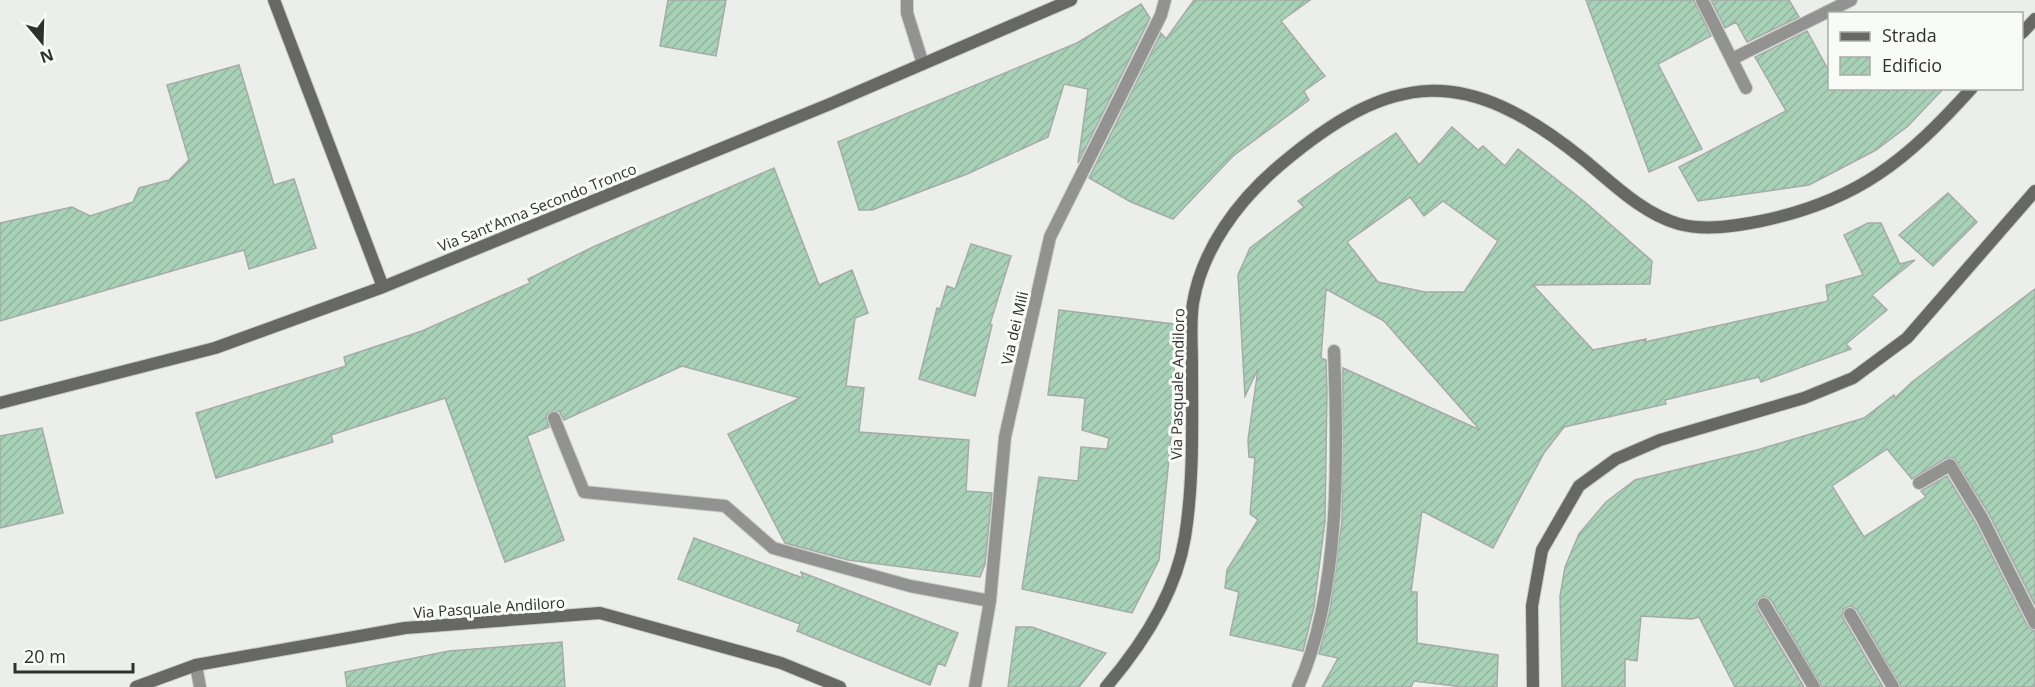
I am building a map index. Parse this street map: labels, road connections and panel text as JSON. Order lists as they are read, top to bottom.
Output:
{
  "streets": {
    "street": ["Via Sant'Anna Secondo Tronco", "Via dei Mili", "Via Pasquale Andiloro"]
  },
  "legend": ["Strada", "Edificio"],
  "scale_bar": "20 m",
  "north": "bottom"
}
